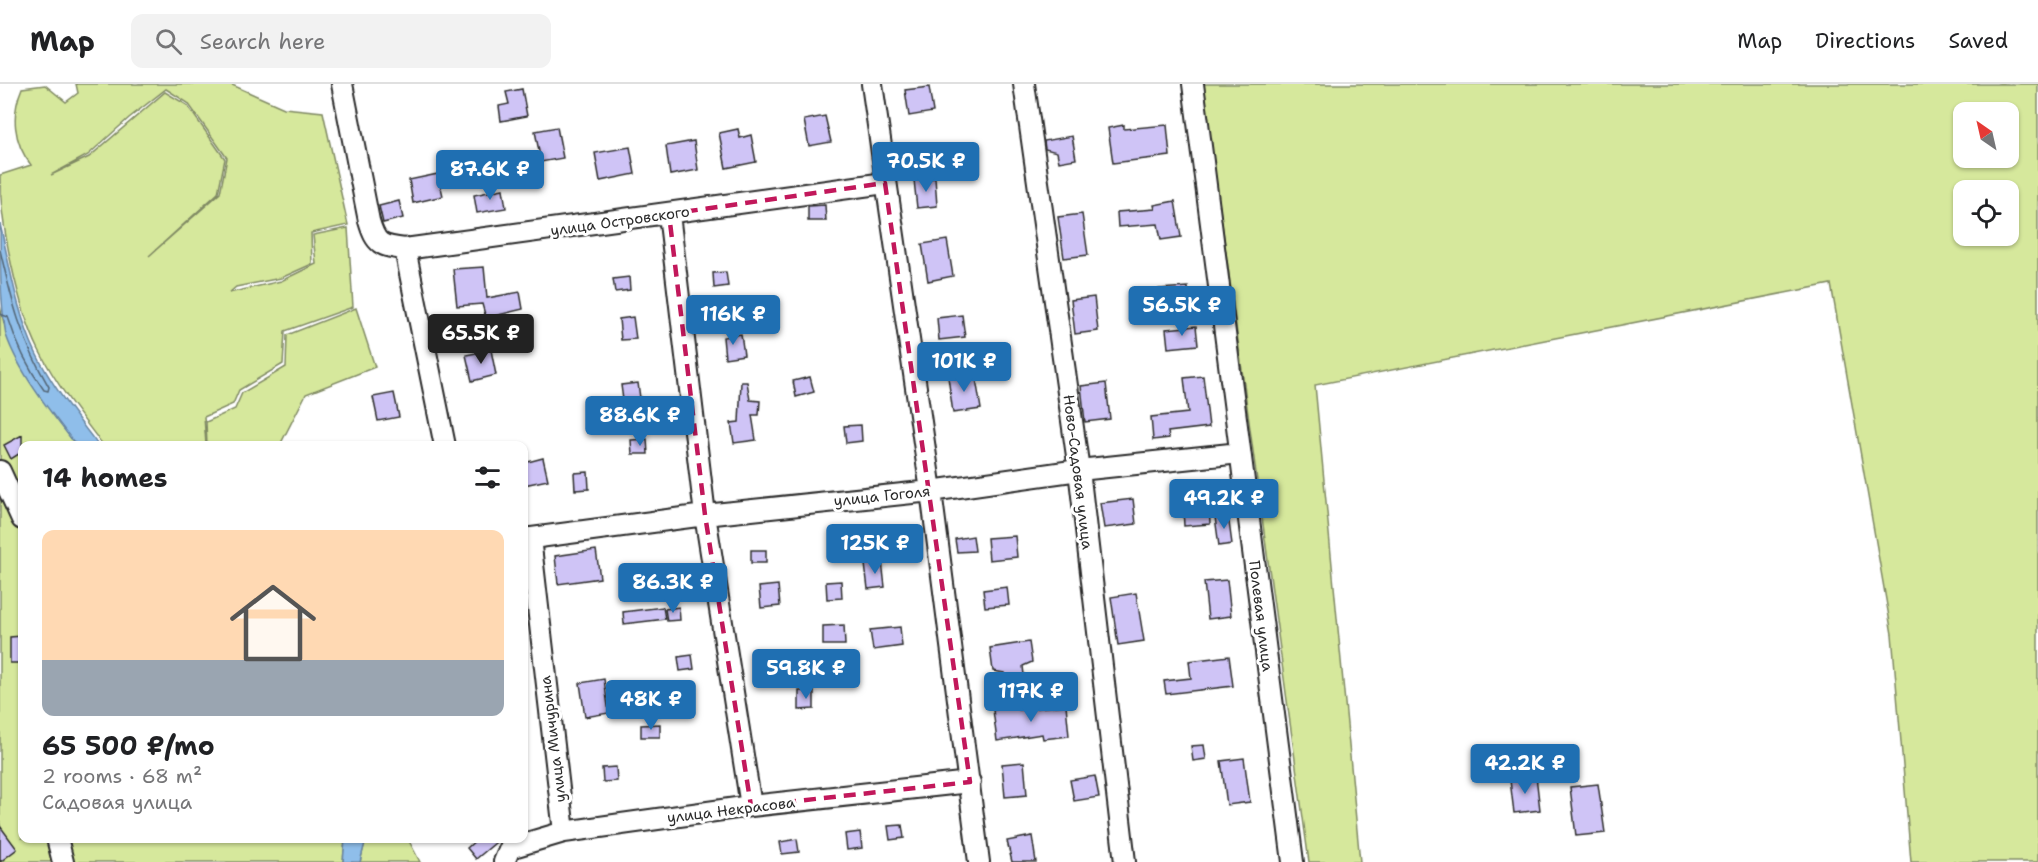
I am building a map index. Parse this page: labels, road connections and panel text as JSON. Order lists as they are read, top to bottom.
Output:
{
  "streets": {
    "street": [
      "улица Островского",
      "Ново-Садовая улица",
      "улица Гоголя",
      "Полевая улица",
      "улица Мичурина",
      "улица Некрасова"
    ]
  },
  "crossings": [
    ["Ново-Садовая улица", "улица Гоголя"],
    ["улица Гоголя", "Полевая улица"],
    ["улица Мичурина", "улица Некрасова"]
  ],
  "north": "top left",
  "page": {
    "header": "Map",
    "search": "Search here",
    "nav": ["Map", "Directions", "Saved"],
    "price": [
      "70.5K ₽",
      "87.6K ₽",
      "56.5K ₽",
      "116K ₽",
      "65.5K ₽",
      "101K ₽",
      "88.6K ₽",
      "49.2K ₽",
      "125K ₽",
      "86.3K ₽",
      "59.8K ₽",
      "117K ₽",
      "48K ₽",
      "42.2K ₽"
    ],
    "heading": "14 homes",
    "list": [
      {
        "name": "65 500 ₽/mo",
        "note": "2 rooms · 68 m² · Садовая улица"
      }
    ]
  }
}
